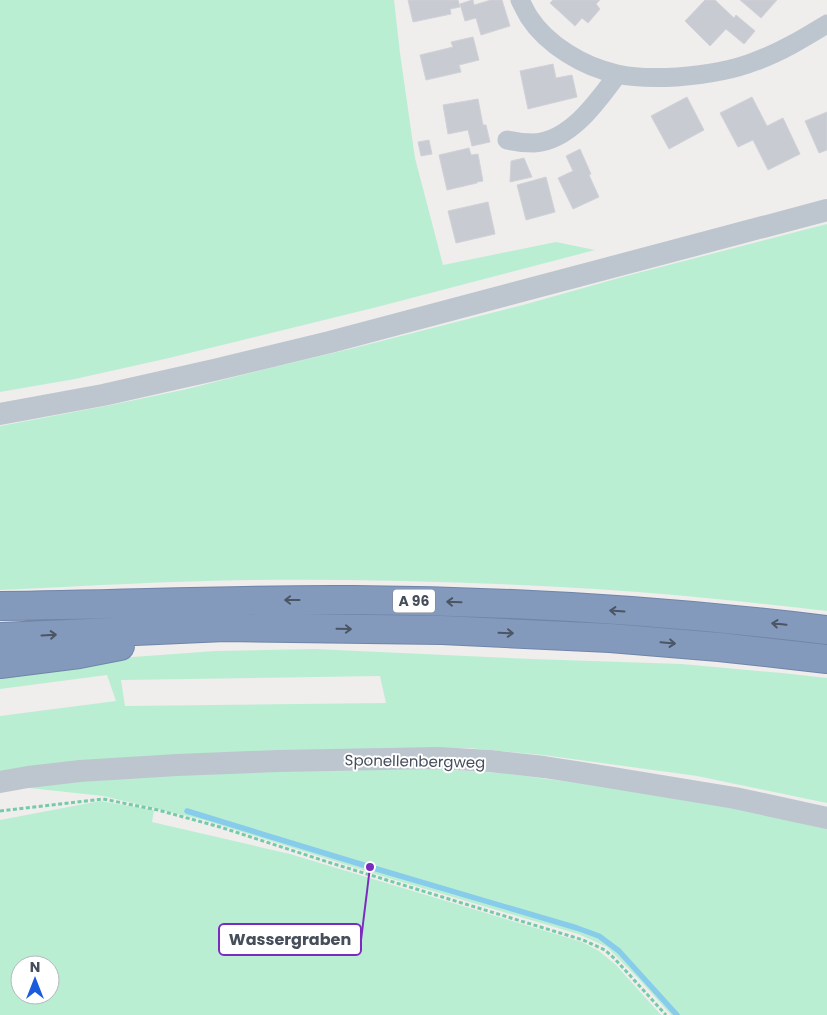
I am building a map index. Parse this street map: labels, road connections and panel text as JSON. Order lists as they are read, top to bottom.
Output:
{
  "streets": {
    "highway": ["A 96"],
    "street": ["Sponellenbergweg"]
  },
  "places": ["Wassergraben"],
  "north": "top"
}
